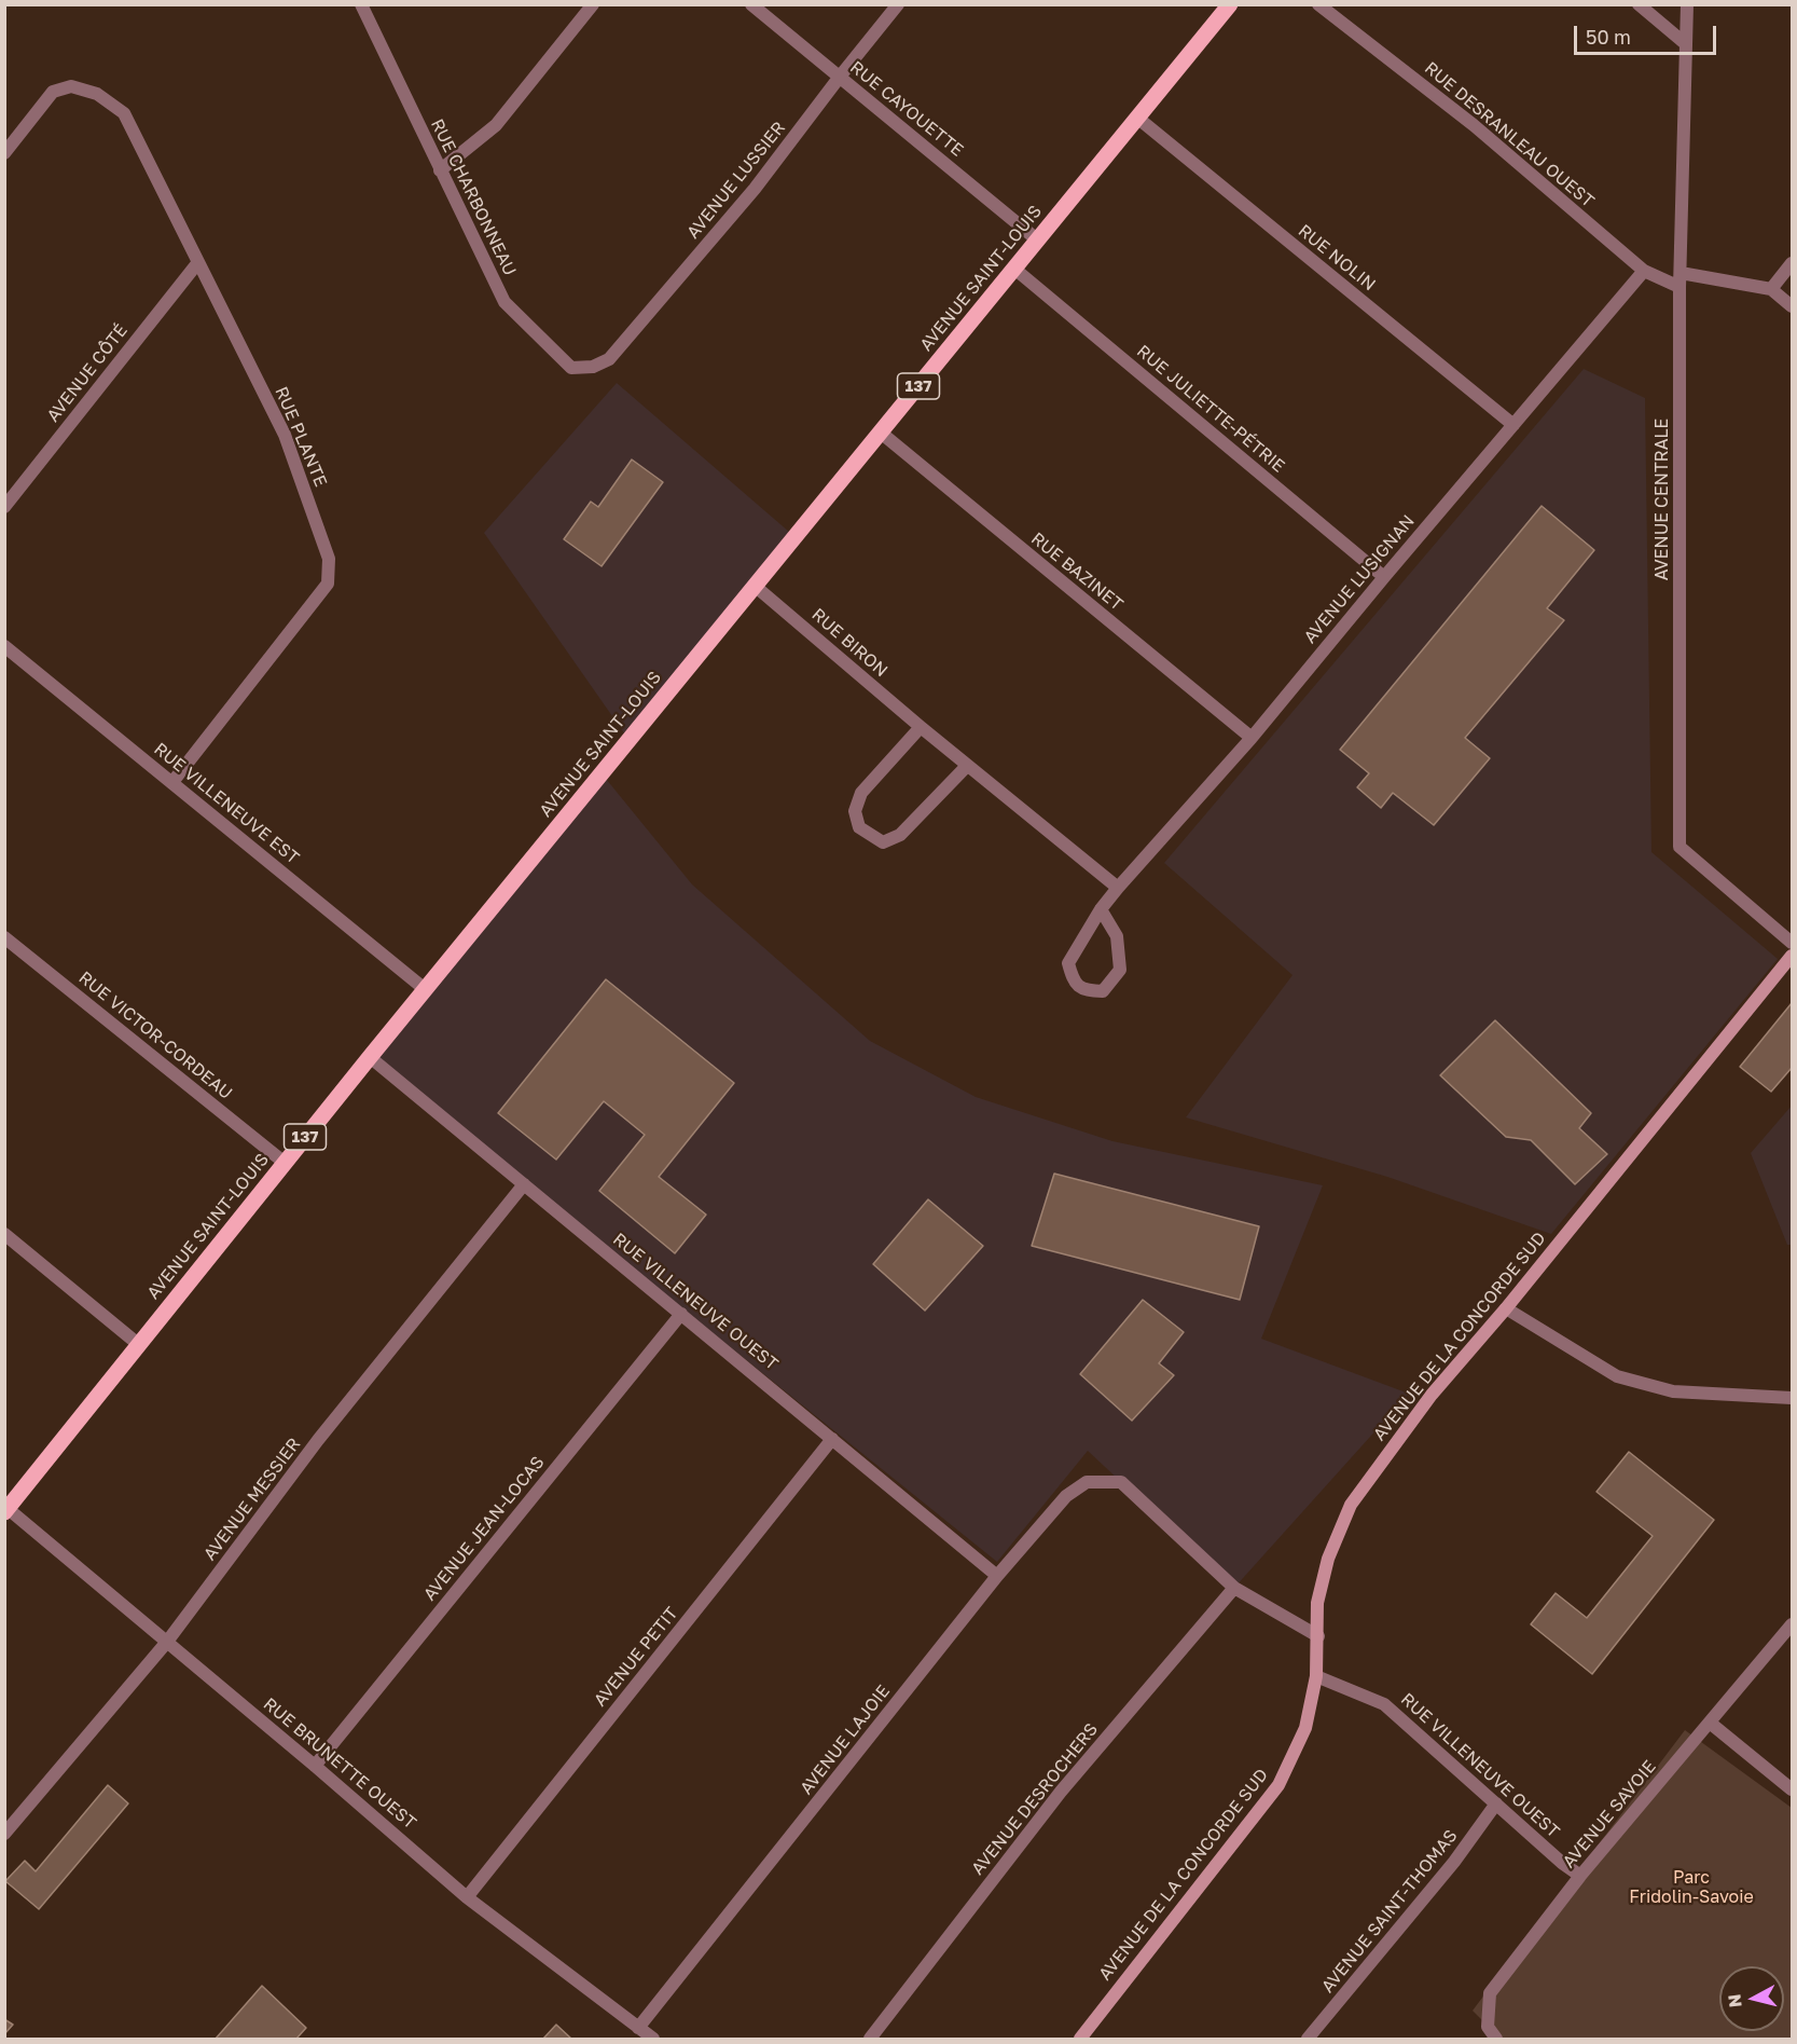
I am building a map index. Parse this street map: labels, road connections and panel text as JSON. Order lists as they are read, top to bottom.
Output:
{
  "streets": {
    "main road": ["AVENUE SAINT-LOUIS", "137"],
    "street": [
      "RUE CAYOUETTE",
      "RUE DESRANLEAU OUEST",
      "AVENUE LUSSIER",
      "RUE CHARBONNEAU",
      "RUE NOLIN",
      "AVENUE CÔTÉ",
      "RUE JULIETTE-PÉTRIE",
      "RUE PLANTE",
      "AVENUE CENTRALE",
      "RUE BAZINET",
      "AVENUE LUSIGNAN",
      "RUE BIRON",
      "RUE VILLENEUVE EST",
      "RUE VICTOR-CORDEAU",
      "RUE VILLENEUVE OUEST",
      "AVENUE DE LA CONCORDE SUD",
      "AVENUE MESSIER",
      "AVENUE JEAN-LOCAS",
      "AVENUE PETIT",
      "AVENUE LAJOIE",
      "RUE BRUNETTE OUEST",
      "AVENUE DESROCHERS",
      "AVENUE SAVOIE",
      "AVENUE SAINT-THOMAS"
    ]
  },
  "crossings": [
    ["RUE CAYOUETTE", "AVENUE LUSSIER"],
    ["RUE CAYOUETTE", "AVENUE SAINT-LOUIS"],
    ["RUE DESRANLEAU OUEST", "AVENUE CENTRALE"],
    ["RUE DESRANLEAU OUEST", "AVENUE LUSIGNAN"],
    ["AVENUE LUSSIER", "RUE CHARBONNEAU"],
    ["RUE NOLIN", "AVENUE SAINT-LOUIS"],
    ["RUE NOLIN", "AVENUE LUSIGNAN"],
    ["AVENUE SAINT-LOUIS", "RUE JULIETTE-PÉTRIE"],
    ["AVENUE SAINT-LOUIS", "RUE BAZINET"],
    ["AVENUE SAINT-LOUIS", "RUE BIRON"],
    ["AVENUE SAINT-LOUIS", "RUE VILLENEUVE EST"],
    ["AVENUE SAINT-LOUIS", "RUE VICTOR-CORDEAU"],
    ["AVENUE SAINT-LOUIS", "RUE VILLENEUVE OUEST"],
    ["AVENUE SAINT-LOUIS", "RUE BRUNETTE OUEST"],
    ["AVENUE CÔTÉ", "RUE PLANTE"],
    ["RUE JULIETTE-PÉTRIE", "AVENUE LUSIGNAN"],
    ["RUE PLANTE", "RUE VILLENEUVE EST"],
    ["RUE BAZINET", "AVENUE LUSIGNAN"],
    ["AVENUE LUSIGNAN", "RUE BIRON"],
    ["RUE VILLENEUVE OUEST", "AVENUE DE LA CONCORDE SUD"],
    ["RUE VILLENEUVE OUEST", "AVENUE MESSIER"],
    ["RUE VILLENEUVE OUEST", "AVENUE JEAN-LOCAS"],
    ["RUE VILLENEUVE OUEST", "AVENUE PETIT"],
    ["RUE VILLENEUVE OUEST", "AVENUE LAJOIE"],
    ["RUE VILLENEUVE OUEST", "AVENUE SAVOIE"],
    ["RUE VILLENEUVE OUEST", "AVENUE SAINT-THOMAS"],
    ["AVENUE MESSIER", "RUE BRUNETTE OUEST"],
    ["AVENUE JEAN-LOCAS", "RUE BRUNETTE OUEST"],
    ["AVENUE PETIT", "RUE BRUNETTE OUEST"],
    ["AVENUE LAJOIE", "RUE BRUNETTE OUEST"],
    ["AVENUE LAJOIE", "AVENUE DESROCHERS"]
  ],
  "parks": ["Parc Fridolin-Savoie"],
  "scale_bar": "50 m",
  "north": "left"
}
